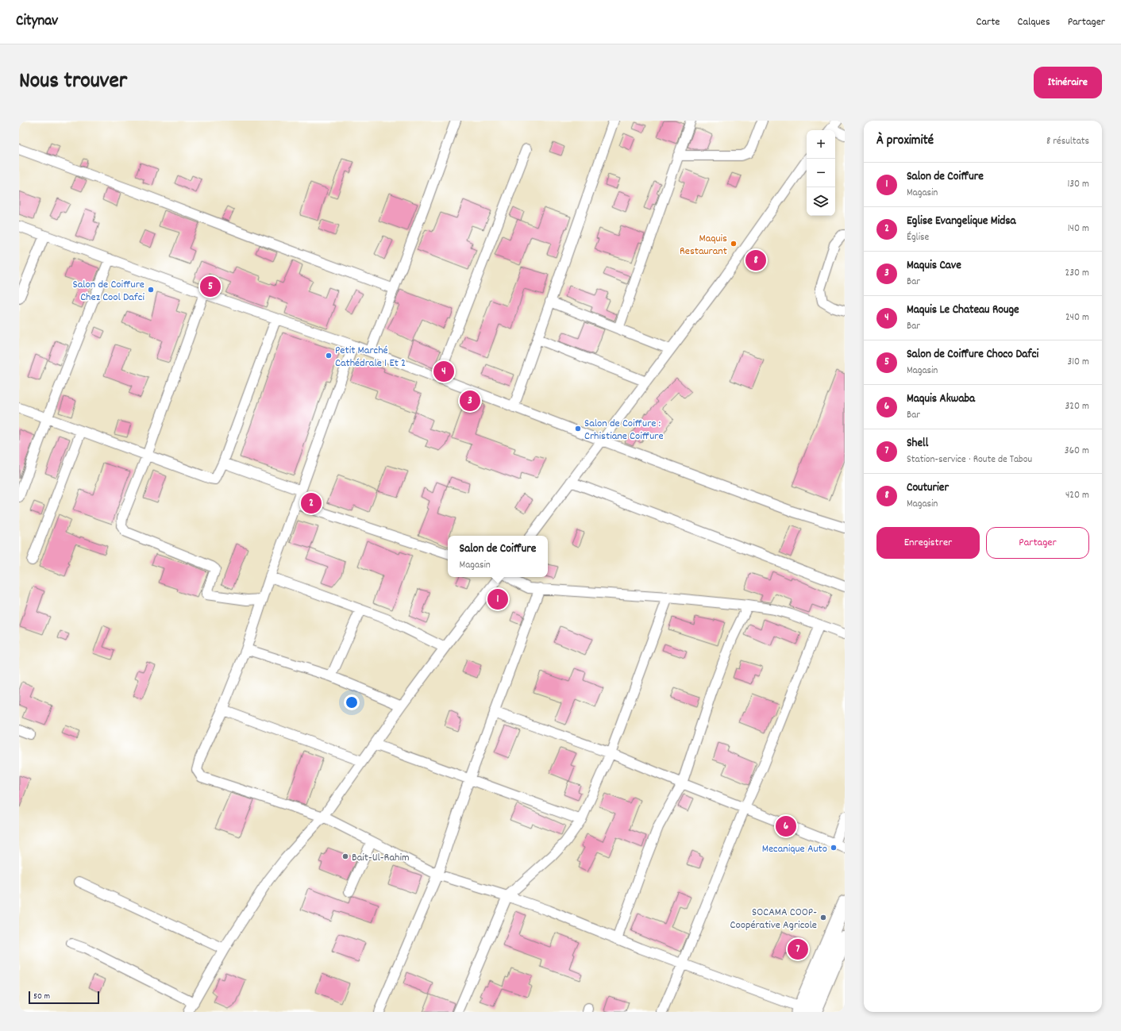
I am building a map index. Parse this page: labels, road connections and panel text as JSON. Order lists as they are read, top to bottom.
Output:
{
  "places": [
    "Maquis Restaurant",
    "Salon de Coiffure Chez Cool Dafci",
    "Petit Marché Cathédrale 1 Et 2",
    "Salon de Coiffure : Crhistiane Coiffure",
    "Mecanique Auto",
    "Bait-Ul-Rahim",
    "SOCAMA COOP- Coopérative Agricole"
  ],
  "scale_bar": "50 m",
  "page": {
    "header": "Citynav",
    "nav": ["Carte", "Calques", "Partager"],
    "title": "Nous trouver",
    "buttons": [
      "Itinéraire",
      ["Enregistrer", "Partager"]
    ],
    "heading": ["À proximité", "8 résultats"],
    "map_buttons": ["+", "−"],
    "list": [
      {
        "mark": "1",
        "name": "Salon de Coiffure",
        "note": "Magasin",
        "value": "130 m"
      },
      {
        "mark": "2",
        "name": "Eglise Evangelique Midsa",
        "note": "Église",
        "value": "140 m"
      },
      {
        "mark": "3",
        "name": "Maquis Cave",
        "note": "Bar",
        "value": "230 m"
      },
      {
        "mark": "4",
        "name": "Maquis Le Chateau Rouge",
        "note": "Bar",
        "value": "240 m"
      },
      {
        "mark": "5",
        "name": "Salon de Coiffure Choco Dafci",
        "note": "Magasin",
        "value": "310 m"
      },
      {
        "mark": "6",
        "name": "Maquis Akwaba",
        "note": "Bar",
        "value": "320 m"
      },
      {
        "mark": "7",
        "name": "Shell",
        "note": "Station-service · Route de Tabou",
        "value": "360 m"
      },
      {
        "mark": "8",
        "name": "Couturier",
        "note": "Magasin",
        "value": "420 m"
      }
    ],
    "pins": [
      "8",
      "5",
      "4",
      "3",
      "2",
      "1",
      "6",
      "7"
    ],
    "popup": ["Salon de Coiffure", "Magasin"],
    "scale": "50 m"
  }
}
